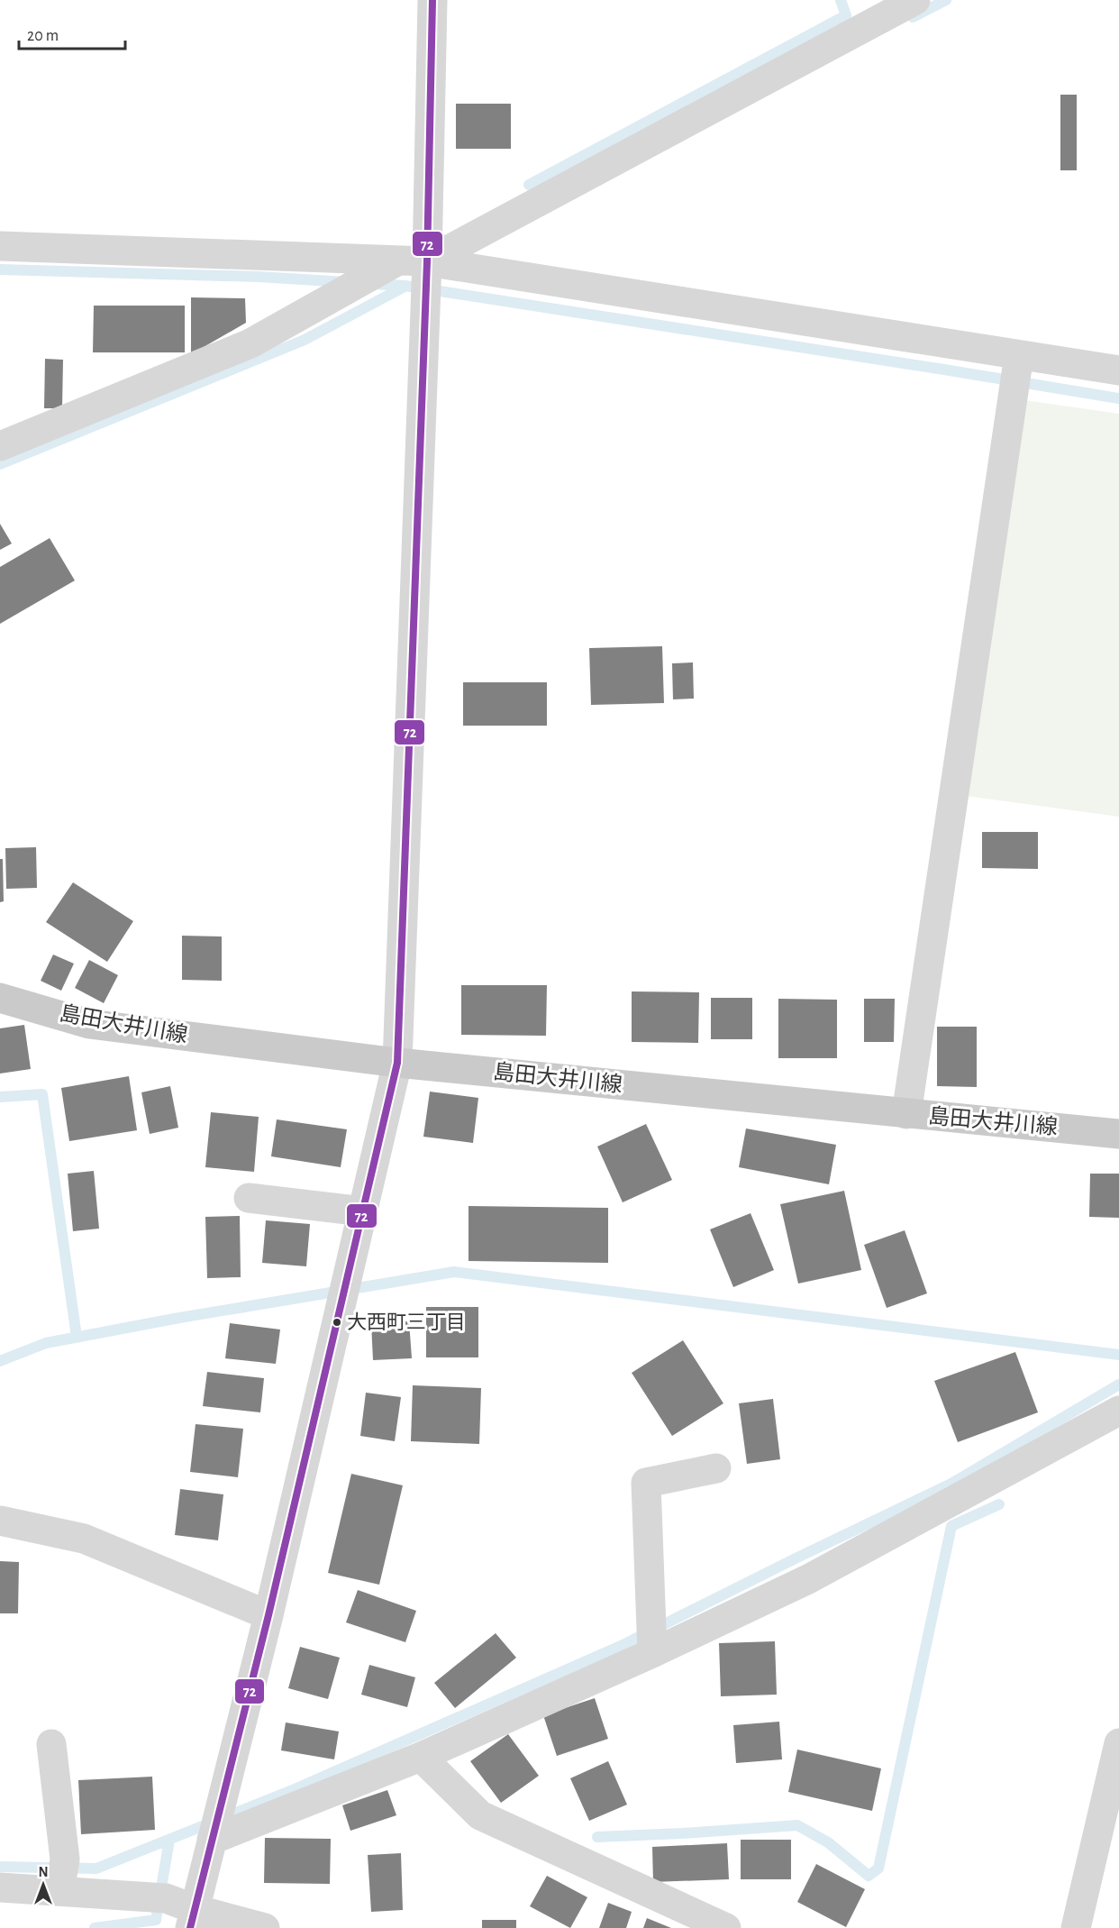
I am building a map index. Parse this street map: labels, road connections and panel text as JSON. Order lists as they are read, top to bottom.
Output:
{
  "streets": {
    "main road": ["島田大井川線"]
  },
  "places": ["大西町三丁目"],
  "lines": ["transit line 72"],
  "scale_bar": "20 m",
  "north": "top"
}
